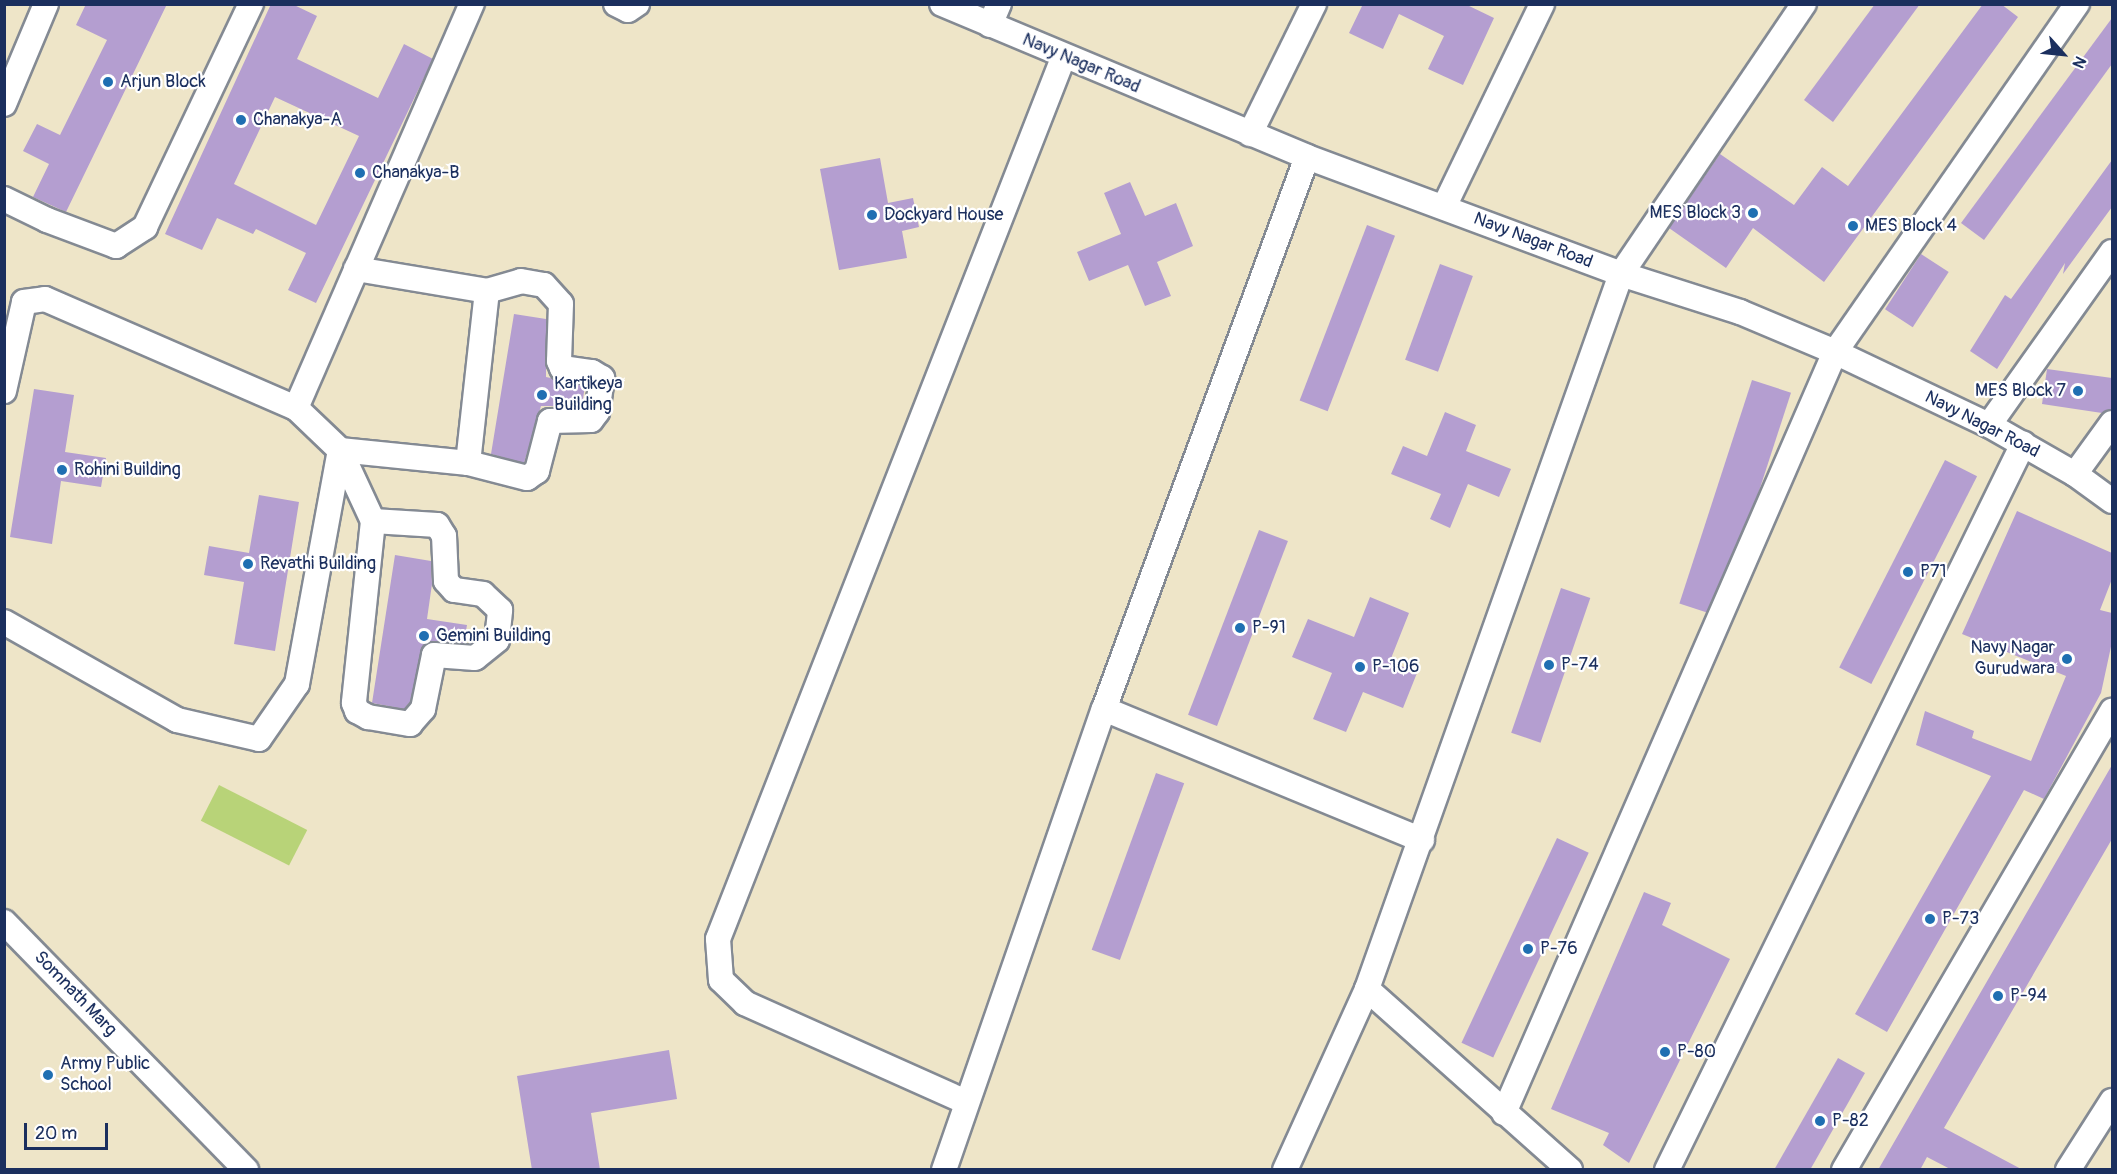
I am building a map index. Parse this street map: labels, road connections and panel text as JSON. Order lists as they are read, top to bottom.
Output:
{
  "streets": {
    "street": ["Navy Nagar Road", "Somnath Marg"]
  },
  "places": [
    "Arjun Block",
    "Chanakya-A",
    "Chanakya-B",
    "MES Block 3",
    "Dockyard House",
    "MES Block 4",
    "MES Block 7",
    "Kartikeya Building",
    "Rohini Building",
    "Revathi Building",
    "P71",
    "P-91",
    "Gemini Building",
    "Navy Nagar Gurudwara",
    "P-74",
    "P-106",
    "P-73",
    "P-76",
    "P-94",
    "P-80",
    "Army Public School",
    "P-82"
  ],
  "scale_bar": "20 m",
  "north": "bottom right"
}
